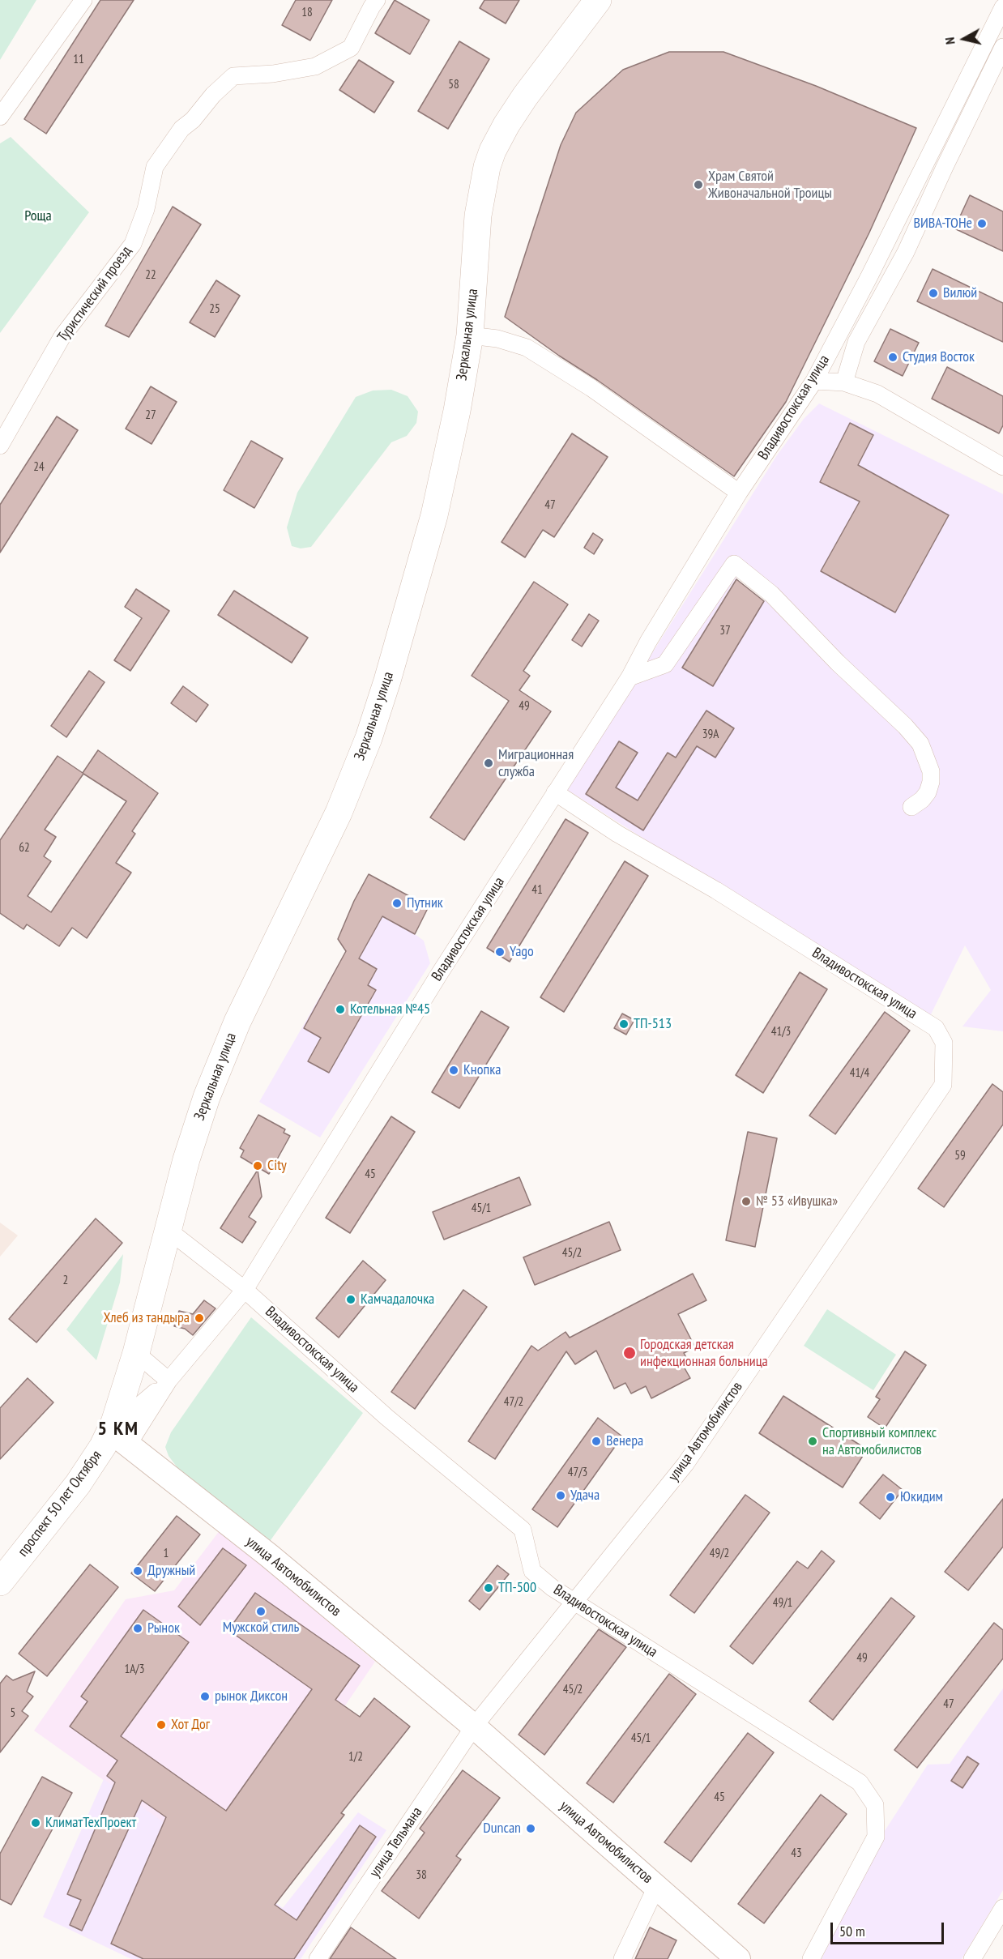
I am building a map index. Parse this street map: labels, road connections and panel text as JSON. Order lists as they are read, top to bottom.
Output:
{
  "streets": {
    "main road": ["Зеркальная улица", "проспект 50 лет Октября"],
    "street": [
      "Туристический проезд",
      "Владивостокская улица",
      "улица Автомобилистов",
      "улица Тельмана"
    ]
  },
  "crossings": [
    ["Зеркальная улица", "Владивостокская улица"],
    ["Зеркальная улица", "улица Автомобилистов"],
    ["Зеркальная улица", "проспект 50 лет Октября"],
    ["Владивостокская улица", "улица Автомобилистов"],
    ["Владивостокская улица", "проспект 50 лет Октября"],
    ["улица Автомобилистов", "проспект 50 лет Октября"],
    ["улица Автомобилистов", "улица Тельмана"]
  ],
  "districts": ["5 КМ"],
  "parks": ["Роща"],
  "places": [
    "Храм Святой Живоначальной Троицы",
    "ВИВА-ТОНе",
    "Вилюй",
    "Студия Восток",
    "Миграционная служба",
    "Путник",
    "Yago",
    "Котельная №45",
    "ТП-513",
    "Кнопка",
    "City",
    "№ 53 «Ивушка»",
    "Камчадалочка",
    "Хлеб из тандыра",
    "Городская детская инфекционная больница",
    "Венера",
    "Спортивный комплекс на Автомобилистов",
    "Удача",
    "Юкидим",
    "Дружный",
    "ТП-500",
    "Мужской стиль",
    "Рынок",
    "рынок Диксон",
    "Хот Дог",
    "КлиматТехПроект",
    "Duncan"
  ],
  "house_numbers": [
    "18",
    "11",
    "58",
    "22",
    "25",
    "27",
    "24",
    "47",
    "37",
    "49",
    "39А",
    "62",
    "41",
    "41/3",
    "41/4",
    "59",
    "45",
    "45/1",
    "45/2",
    "2",
    "47/2",
    "47/3",
    "1",
    "49/2",
    "49/1",
    "49",
    "1А/3",
    "45/2",
    "47",
    "5",
    "45/1",
    "1/2",
    "45",
    "43",
    "38"
  ],
  "scale_bar": "50 m",
  "north": "left"
}
